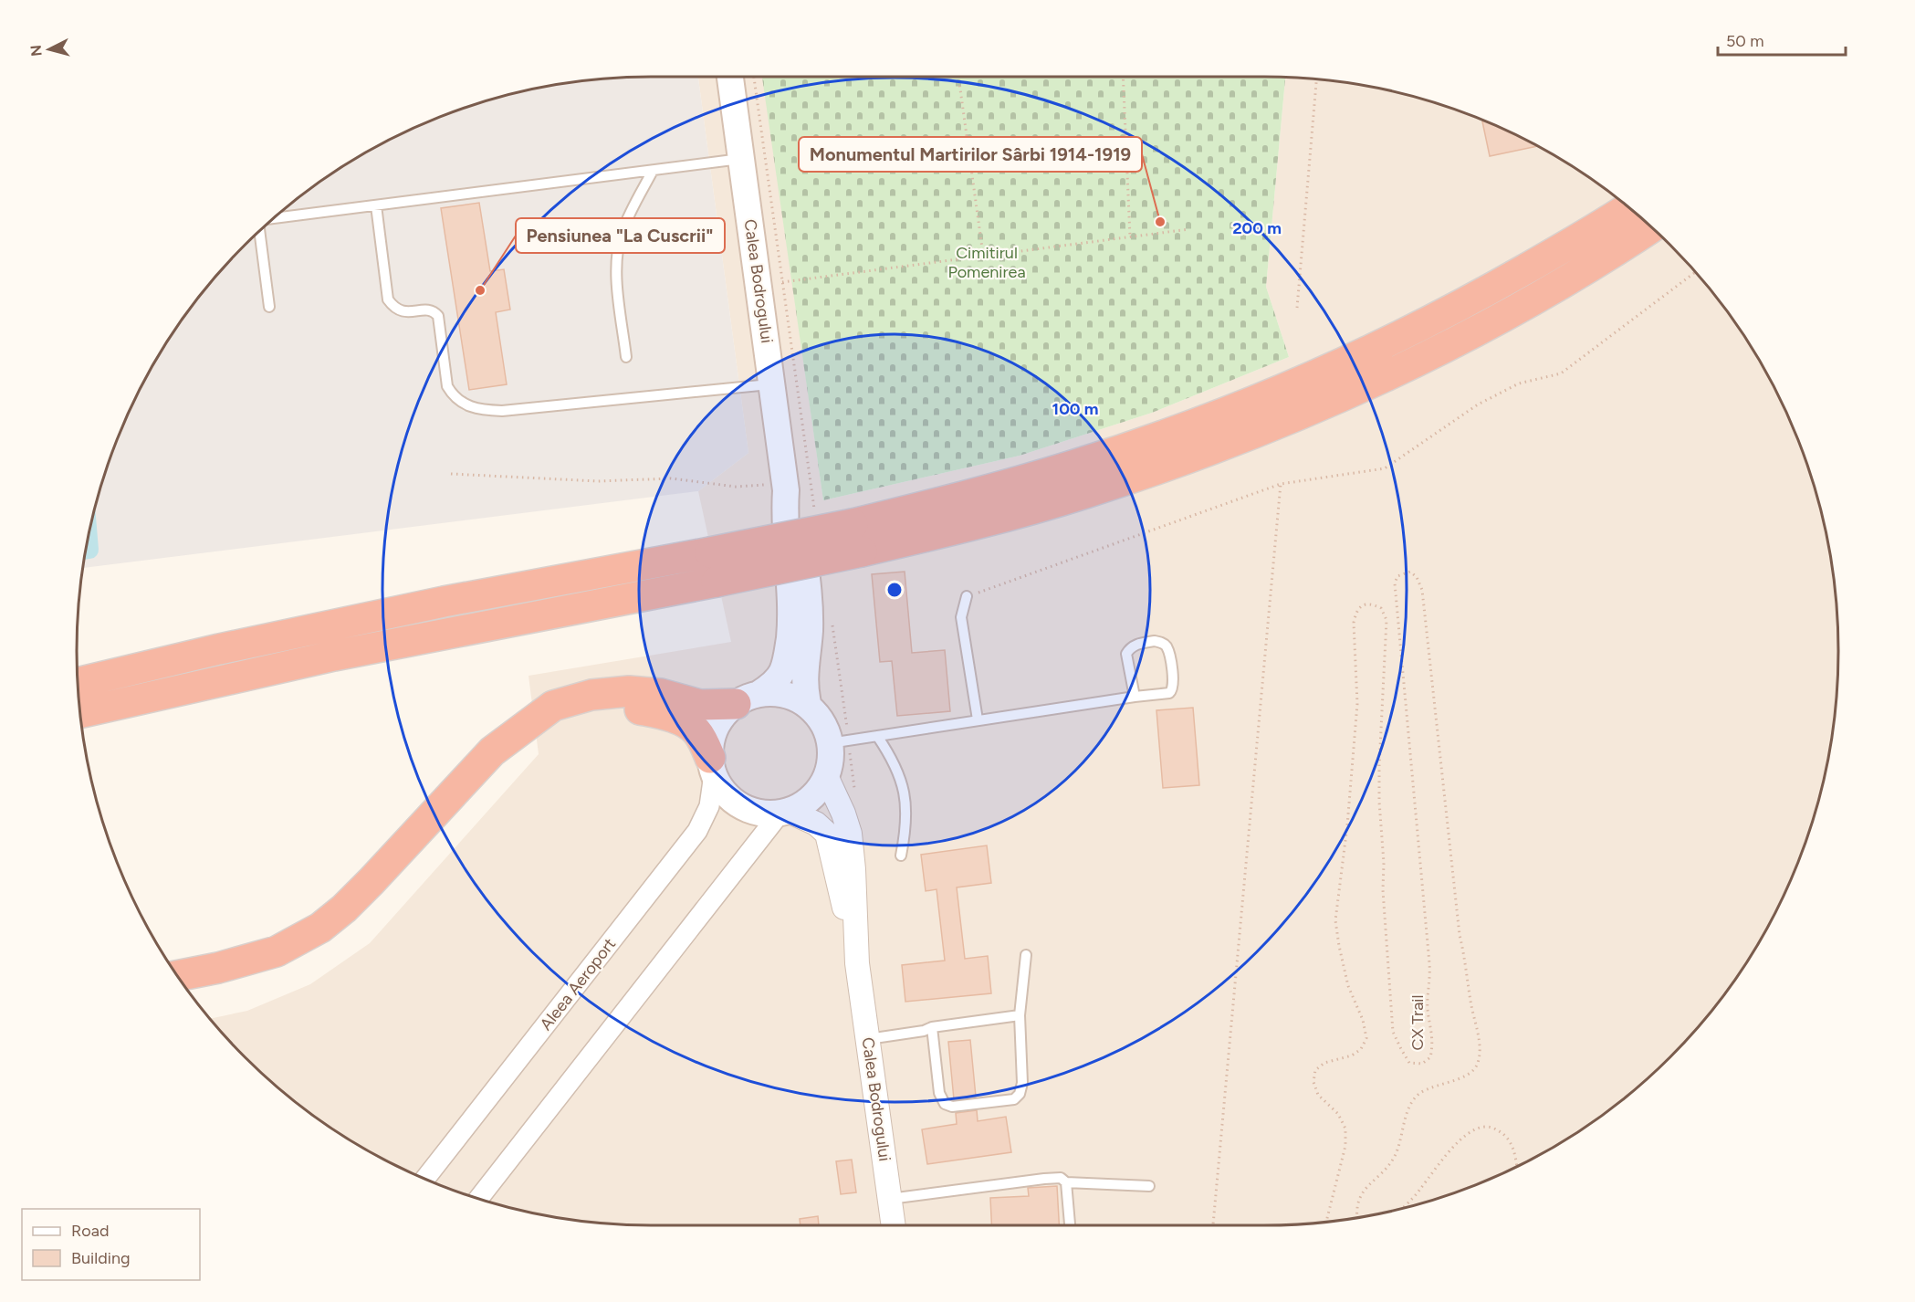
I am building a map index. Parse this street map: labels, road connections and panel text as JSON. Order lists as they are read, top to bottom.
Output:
{
  "streets": {
    "main road": ["Calea Bodrogului"],
    "street": ["Aleea Aeroport"],
    "path": ["CX Trail"]
  },
  "crossings": [
    ["Calea Bodrogului", "Aleea Aeroport"]
  ],
  "parks": ["Cimitirul Pomenirea"],
  "places": ["Monumentul Martirilor Sârbi 1914-1919", "Pensiunea \"La Cuscrii\""],
  "legend": ["Road", "Building"],
  "scale_bar": "50 m",
  "north": "left",
  "rings": ["200 m", "100 m"]
}
